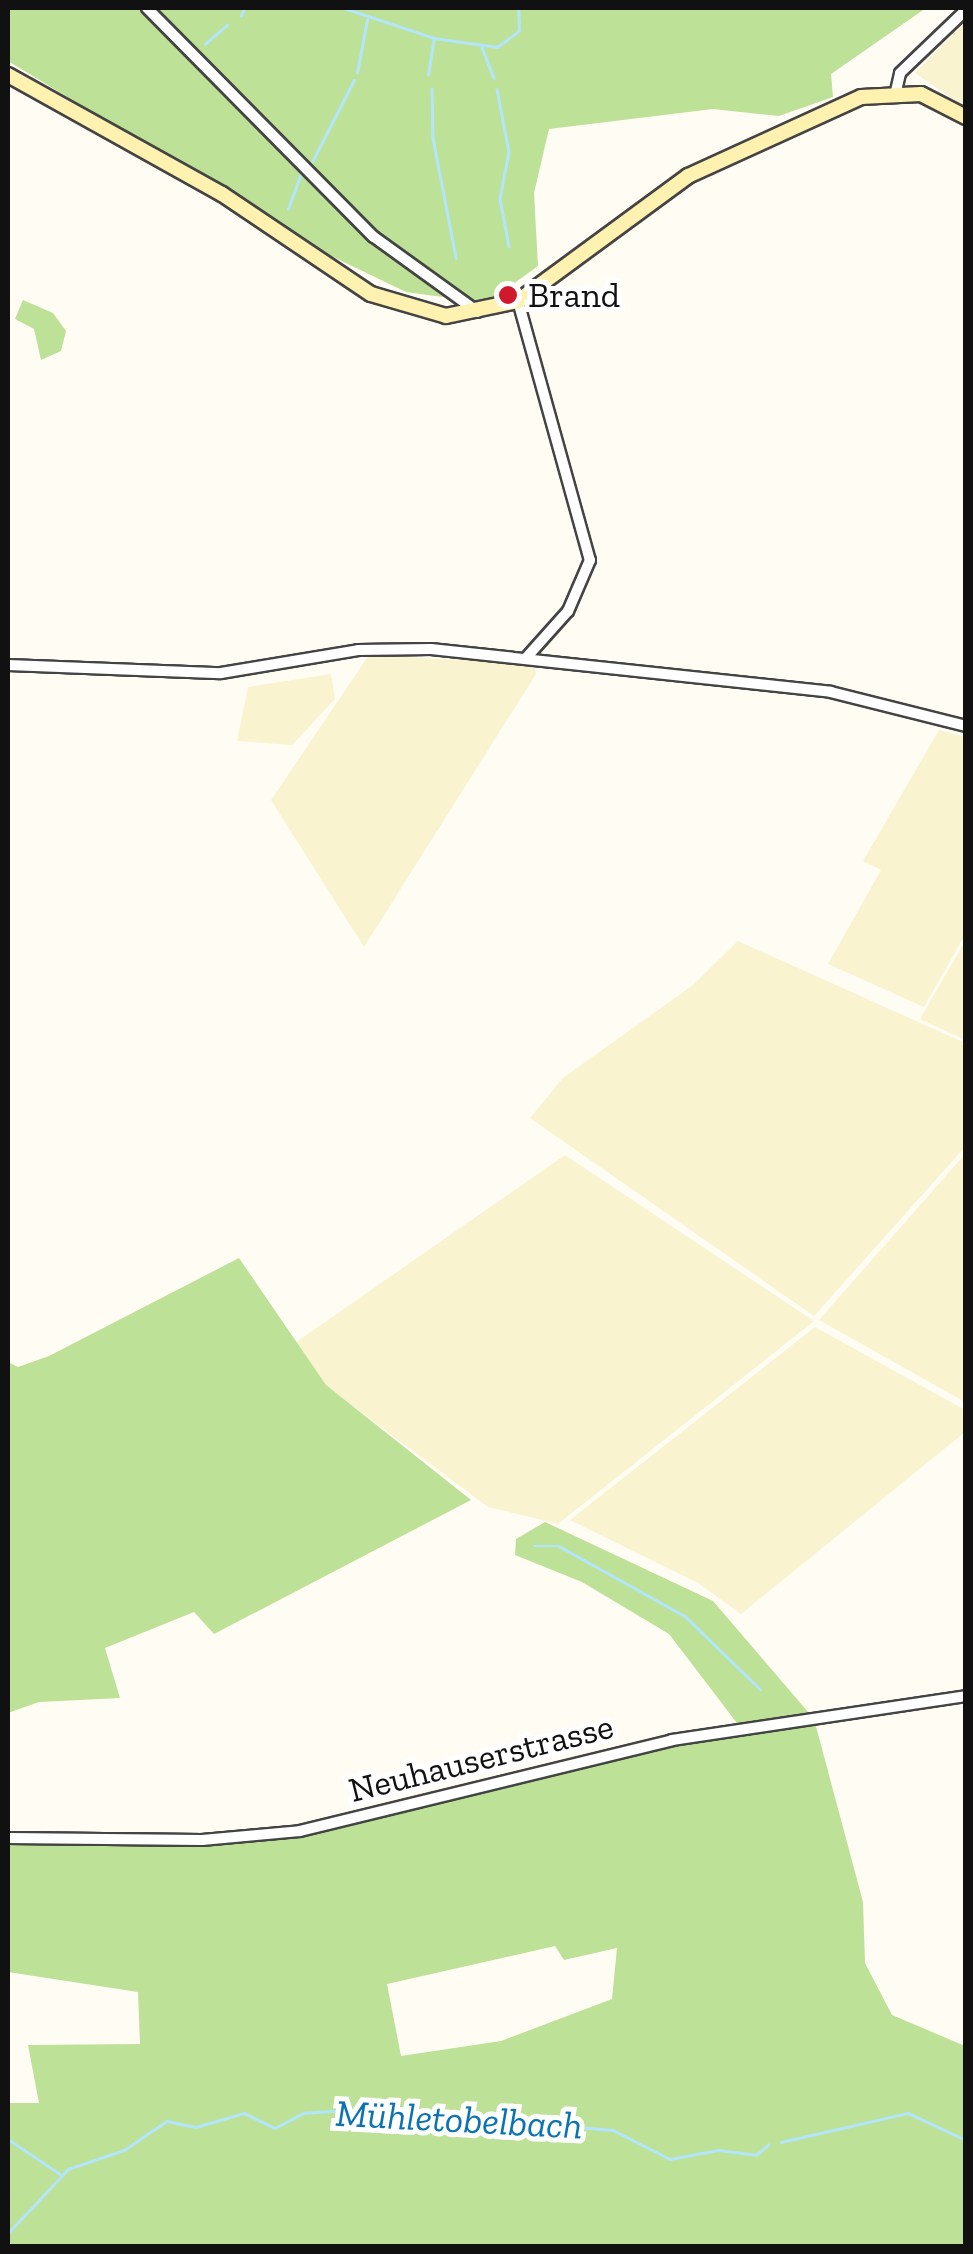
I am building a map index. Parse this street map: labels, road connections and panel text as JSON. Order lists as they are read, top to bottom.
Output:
{
  "streets": {
    "street": ["Neuhauserstrasse"]
  },
  "water": ["Mühletobelbach"],
  "places": ["Brand"]
}
